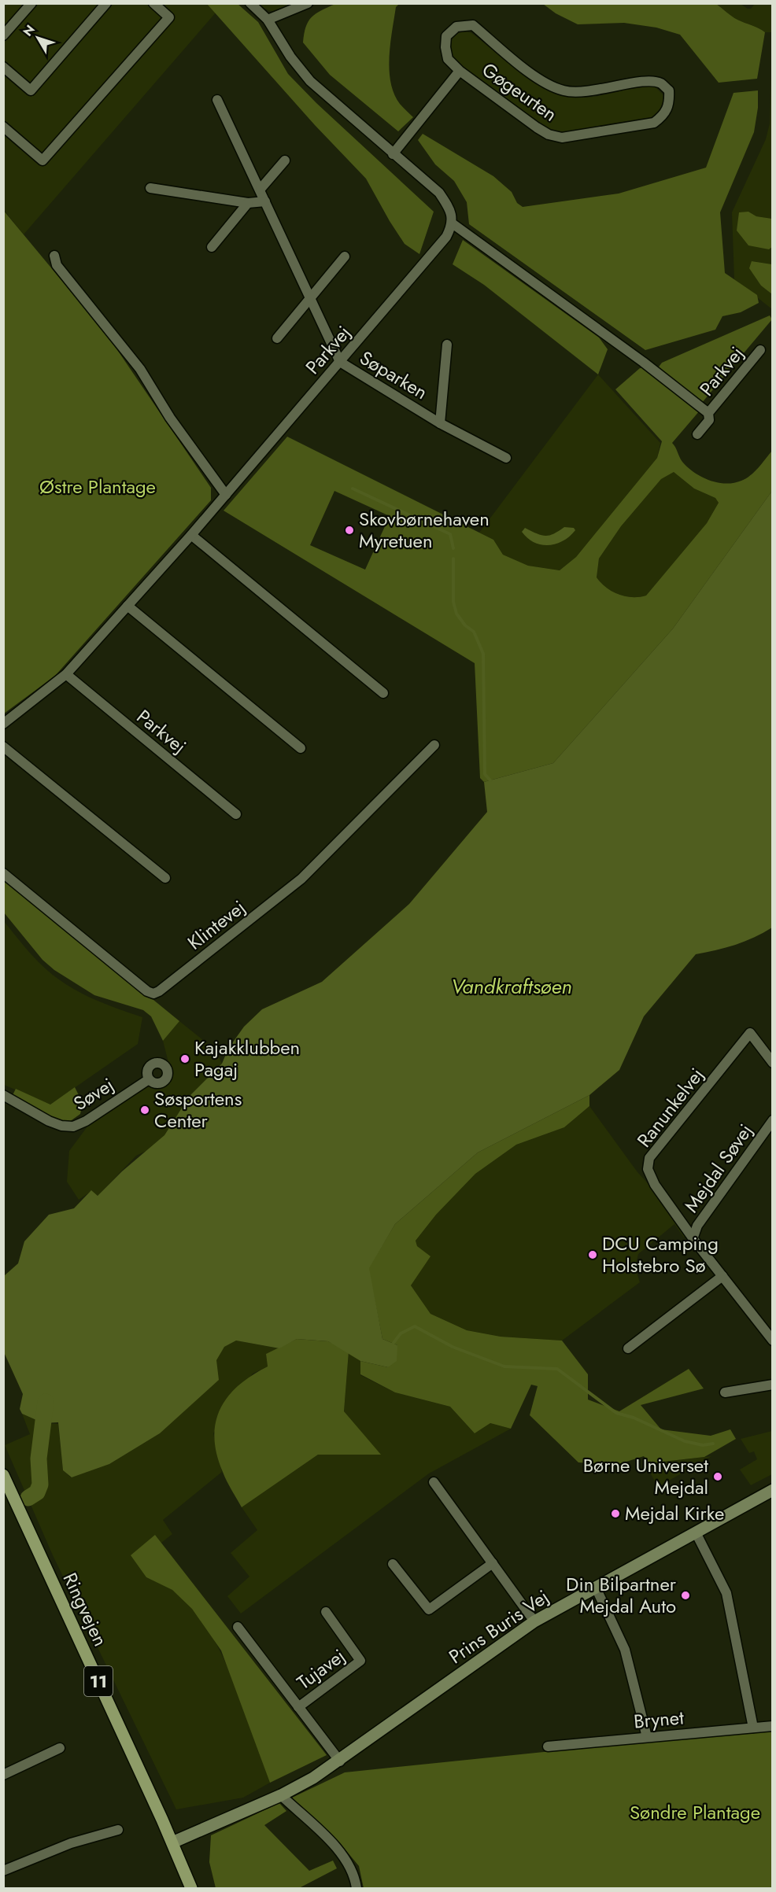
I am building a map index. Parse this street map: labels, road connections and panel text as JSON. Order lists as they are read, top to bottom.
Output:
{
  "streets": {
    "main road": ["Ringvejen", "11"],
    "street": [
      "Gøgeurten",
      "Parkvej",
      "Søparken",
      "Klintevej",
      "Søvej",
      "Ranunkelvej",
      "Mejdal Søvej",
      "Prins Buris Vej",
      "Tujavej",
      "Brynet"
    ]
  },
  "crossings": [
    ["Parkvej", "Søparken"],
    ["Ranunkelvej", "Mejdal Søvej"],
    ["Ringvejen", "Prins Buris Vej"],
    ["Prins Buris Vej", "Tujavej"]
  ],
  "water": ["Vandkraftsøen"],
  "parks": ["Østre Plantage", "Søndre Plantage"],
  "places": [
    "Skovbørnehaven Myretuen",
    "Kajakklubben Pagaj",
    "Søsportens Center",
    "DCU Camping Holstebro Sø",
    "Børne Universet Mejdal",
    "Mejdal Kirke",
    "Din Bilpartner Mejdal Auto"
  ],
  "north": "top left"
}
